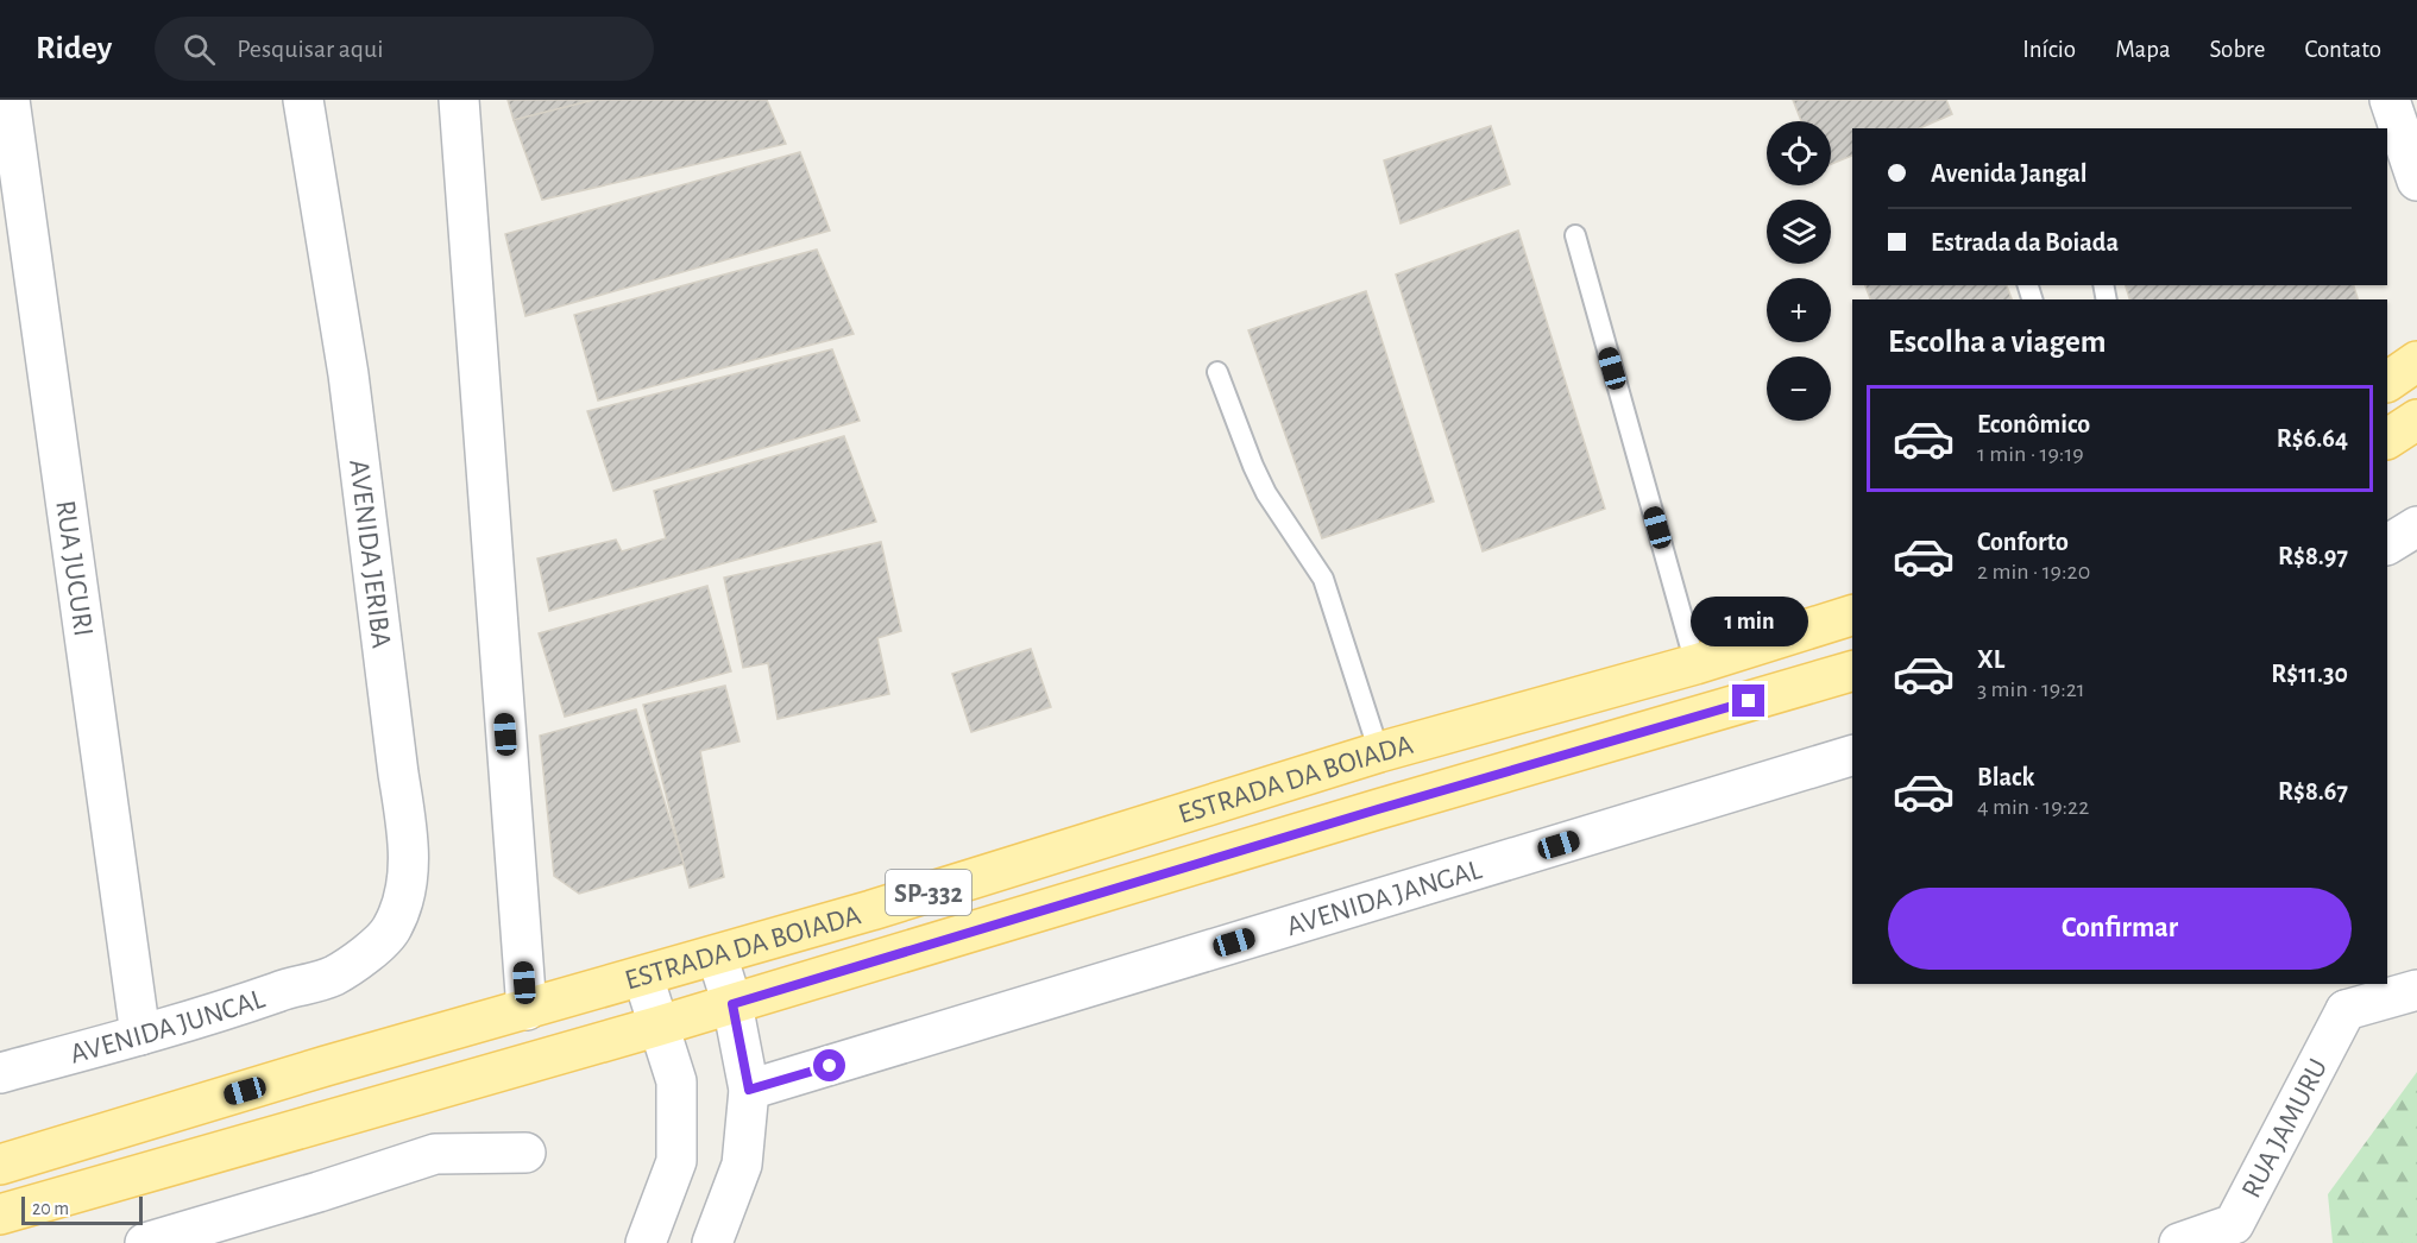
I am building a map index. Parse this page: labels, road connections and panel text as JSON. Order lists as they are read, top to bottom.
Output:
{
  "streets": {
    "main road": ["ESTRADA DA BOIADA", "SP-332"],
    "street": [
      "AVENIDA JERIBA",
      "RUA JUCURI",
      "AVENIDA JANGAL",
      "AVENIDA JUNCAL",
      "RUA JAMURU"
    ]
  },
  "crossings": [
    ["AVENIDA JERIBA", "AVENIDA JUNCAL"],
    ["RUA JUCURI", "AVENIDA JUNCAL"]
  ],
  "scale_bar": "20 m",
  "page": {
    "header": "Ridey",
    "search": "Pesquisar aqui",
    "nav": [
      "Início",
      "Mapa",
      "Sobre",
      "Contato"
    ],
    "map_buttons": ["+", "−"],
    "banner": ["Avenida Jangal", "Estrada da Boiada"],
    "heading": "Escolha a viagem",
    "list": [
      {
        "name": "Econômico",
        "note": "1 min · 19:19",
        "value": "R$6.64"
      },
      {
        "name": "Conforto",
        "note": "2 min · 19:20",
        "value": "R$8.97"
      },
      {
        "name": "XL",
        "note": "3 min · 19:21",
        "value": "R$11.30"
      },
      {
        "name": "Black",
        "note": "4 min · 19:22",
        "value": "R$8.67"
      }
    ],
    "bubble": "1 min",
    "buttons": "Confirmar",
    "scale": "20 m"
  }
}
